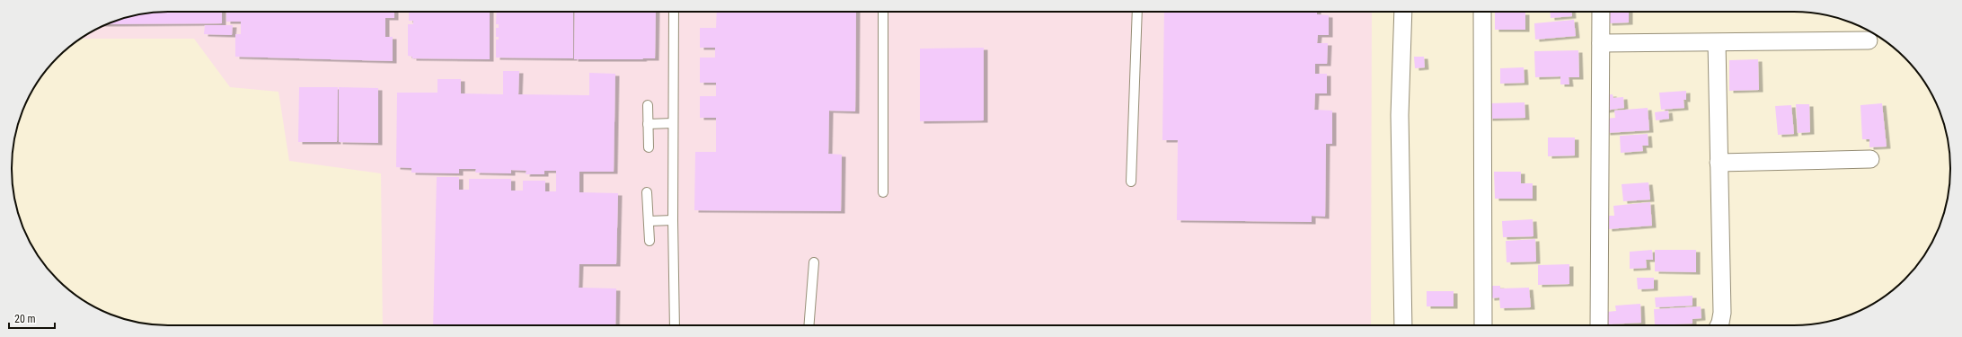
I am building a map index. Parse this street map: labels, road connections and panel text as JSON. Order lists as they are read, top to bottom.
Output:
{
  "scale_bar": "20 m"
}
